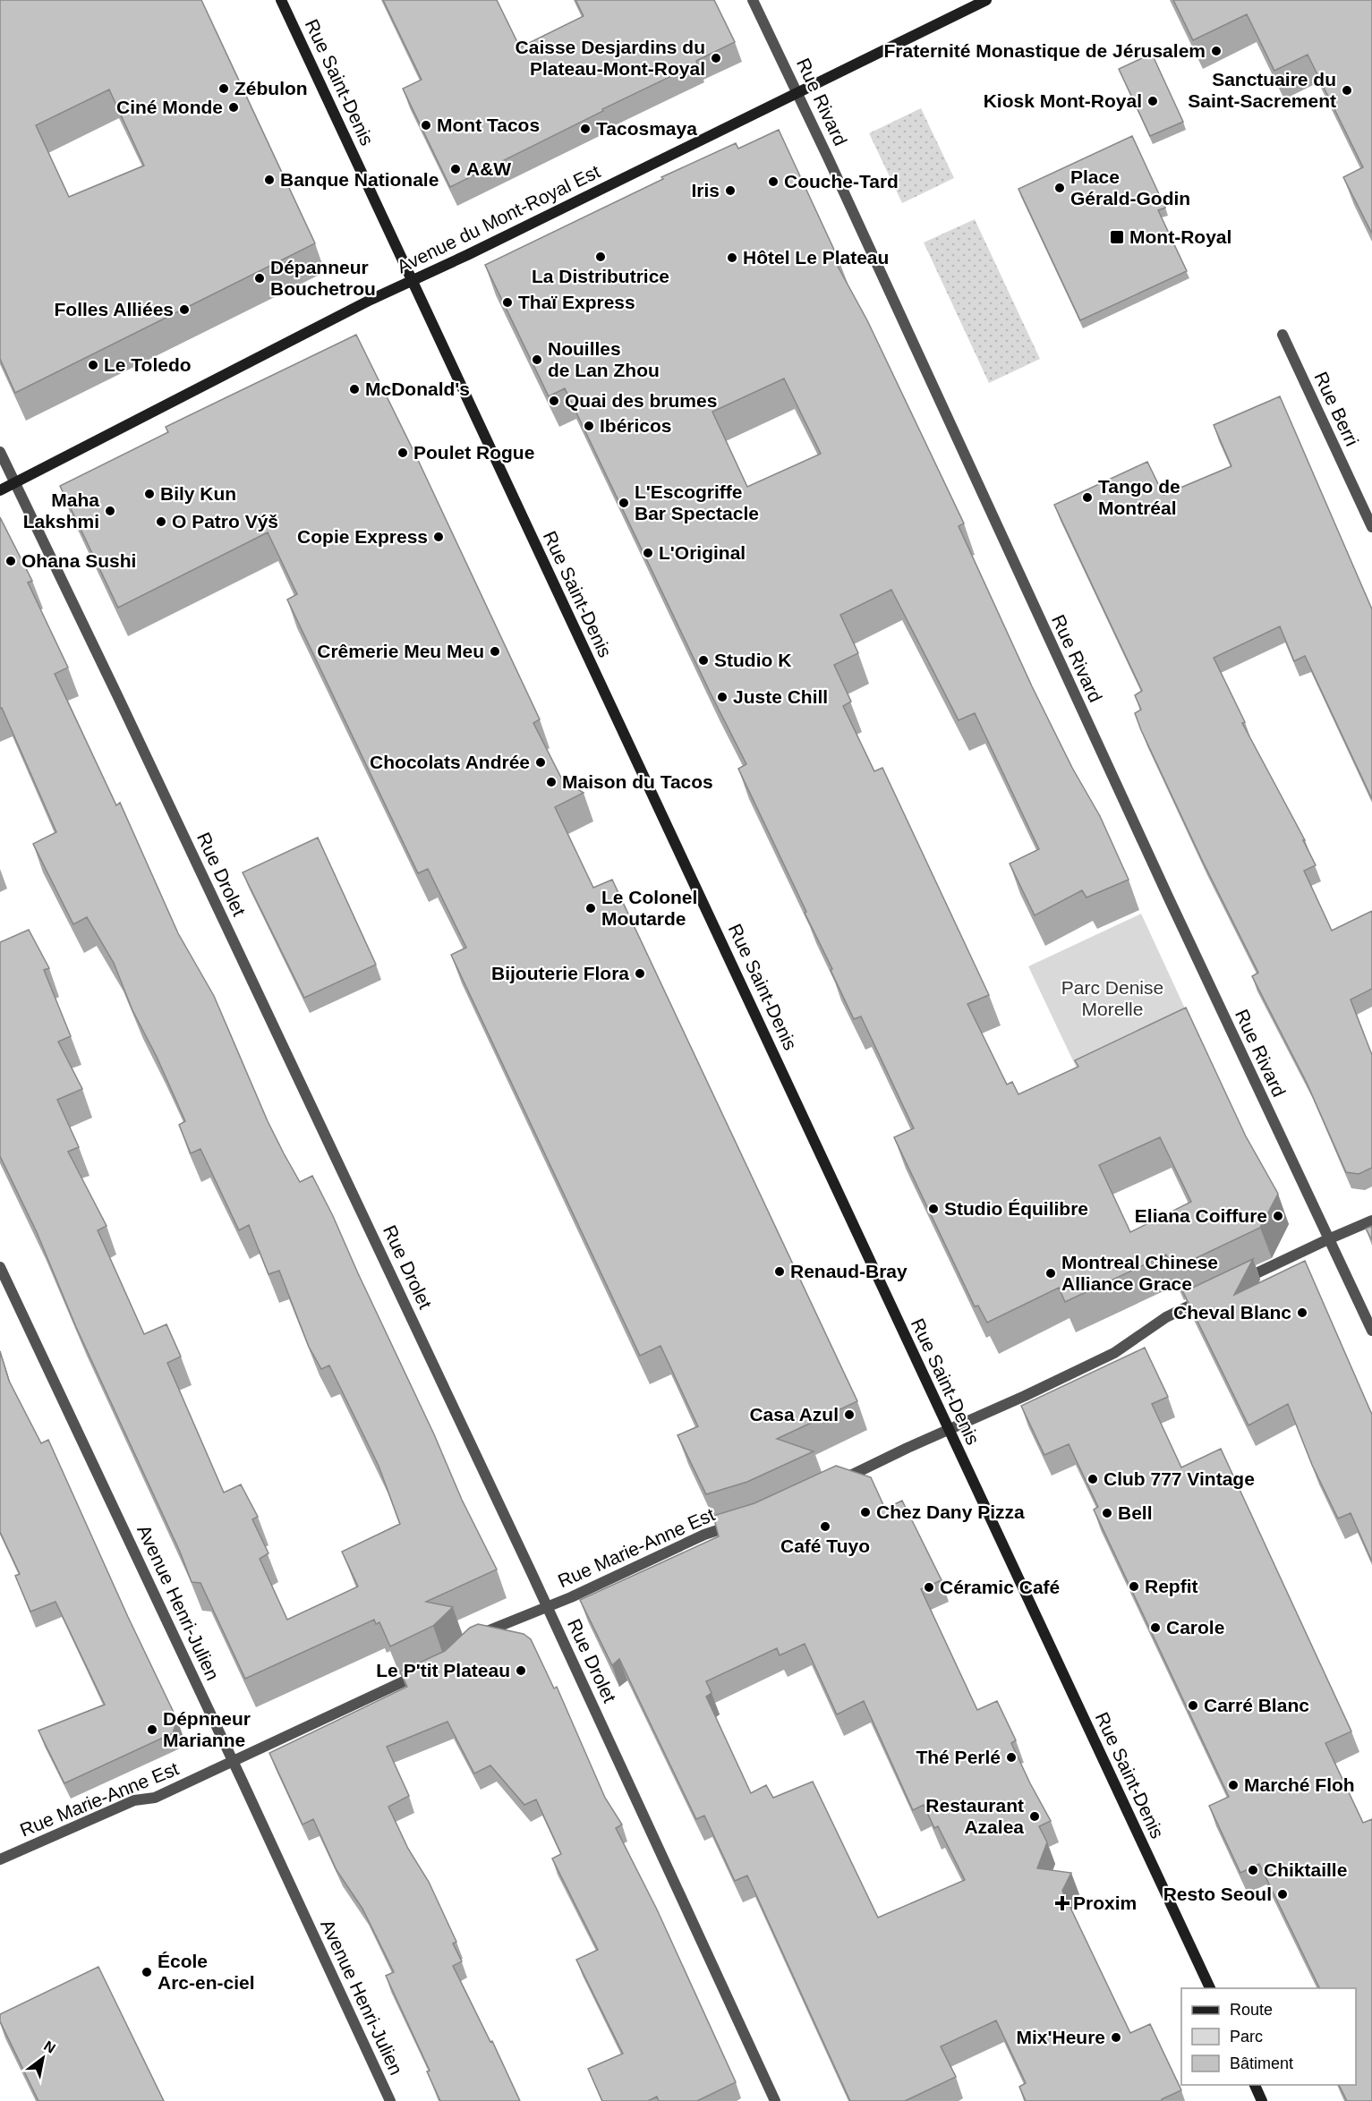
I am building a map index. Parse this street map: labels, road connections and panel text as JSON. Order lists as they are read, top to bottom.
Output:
{
  "streets": {
    "main road": ["Rue Saint-Denis", "Avenue du Mont-Royal Est"],
    "street": [
      "Rue Rivard",
      "Rue Berri",
      "Rue Drolet",
      "Rue Marie-Anne Est",
      "Avenue Henri-Julien"
    ]
  },
  "crossings": [
    ["Rue Saint-Denis", "Avenue du Mont-Royal Est"],
    ["Rue Rivard", "Avenue du Mont-Royal Est"],
    ["Avenue du Mont-Royal Est", "Rue Drolet"],
    ["Rue Drolet", "Rue Marie-Anne Est"],
    ["Rue Marie-Anne Est", "Avenue Henri-Julien"]
  ],
  "parks": ["Parc Denise Morelle"],
  "places": {
    "other": [
      "Fraternité Monastique de Jérusalem",
      "Caisse Desjardins du Plateau-Mont-Royal",
      "Zébulon",
      "Sanctuaire du Saint-Sacrement",
      "Kiosk Mont-Royal",
      "Ciné Monde",
      "Mont Tacos",
      "Tacosmaya",
      "A&W",
      "Banque Nationale",
      "Couche-Tard",
      "Place Gérald-Godin",
      "Iris",
      "La Distributrice",
      "Hôtel Le Plateau",
      "Dépanneur Bouchetrou",
      "Thaï Express",
      "Folles Alliées",
      "Nouilles de Lan Zhou",
      "Le Toledo",
      "McDonald's",
      "Quai des brumes",
      "Ibéricos",
      "Poulet Rogue",
      "Bily Kun",
      "Tango de Montréal",
      "L'Escogriffe Bar Spectacle",
      "Maha Lakshmi",
      "O Patro Výš",
      "Copie Express",
      "L'Original",
      "Ohana Sushi",
      "Crêmerie Meu Meu",
      "Studio K",
      "Juste Chill",
      "Chocolats Andrée",
      "Maison du Tacos",
      "Le Colonel Moutarde",
      "Bijouterie Flora",
      "Studio Équilibre",
      "Eliana Coiffure",
      "Renaud-Bray",
      "Montreal Chinese Alliance Grace",
      "Cheval Blanc",
      "Casa Azul",
      "Club 777 Vintage",
      "Chez Dany Pizza",
      "Bell",
      "Café Tuyo",
      "Repfit",
      "Céramic Café",
      "Carole",
      "Le P'tit Plateau",
      "Carré Blanc",
      "Dépnneur Marianne",
      "Thé Perlé",
      "Marché Floh",
      "Restaurant Azalea",
      "Chiktaille",
      "Resto Seoul",
      "École Arc-en-ciel",
      "Mix'Heure"
    ],
    "transit": ["Mont-Royal"],
    "health": ["Proxim"]
  },
  "legend": ["Route", "Parc", "Bâtiment"],
  "north": "top right"
}
